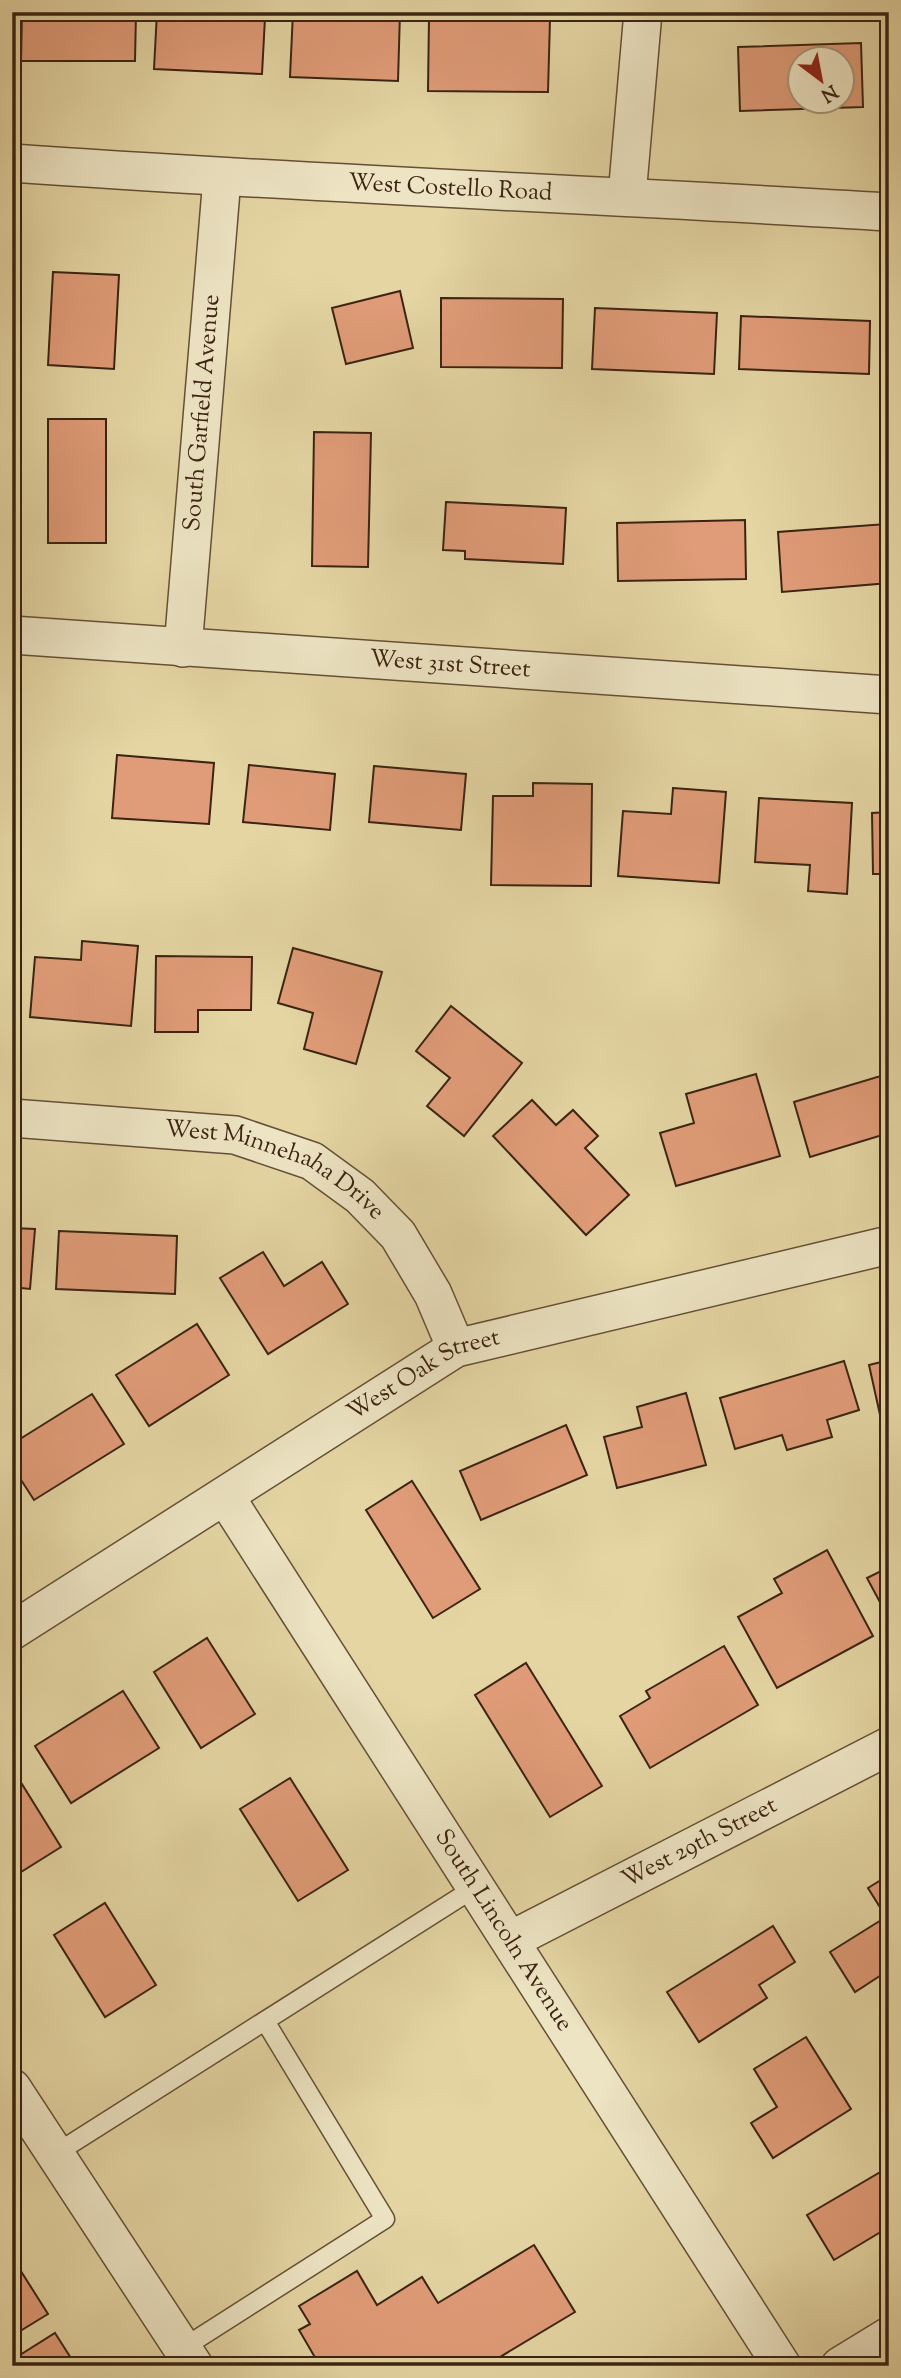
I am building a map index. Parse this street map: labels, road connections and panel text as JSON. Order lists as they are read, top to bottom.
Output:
{
  "streets": {
    "street": [
      "West Costello Road",
      "South Garfield Avenue",
      "West 31st Street",
      "West Minnehaha Drive",
      "West Oak Street",
      "West 29th Street",
      "South Lincoln Avenue"
    ]
  },
  "crossings": [
    ["West Costello Road", "South Garfield Avenue"],
    ["South Garfield Avenue", "West 31st Street"],
    ["West Minnehaha Drive", "West Oak Street"],
    ["West Oak Street", "South Lincoln Avenue"],
    ["West 29th Street", "South Lincoln Avenue"]
  ],
  "north": "bottom right"
}
